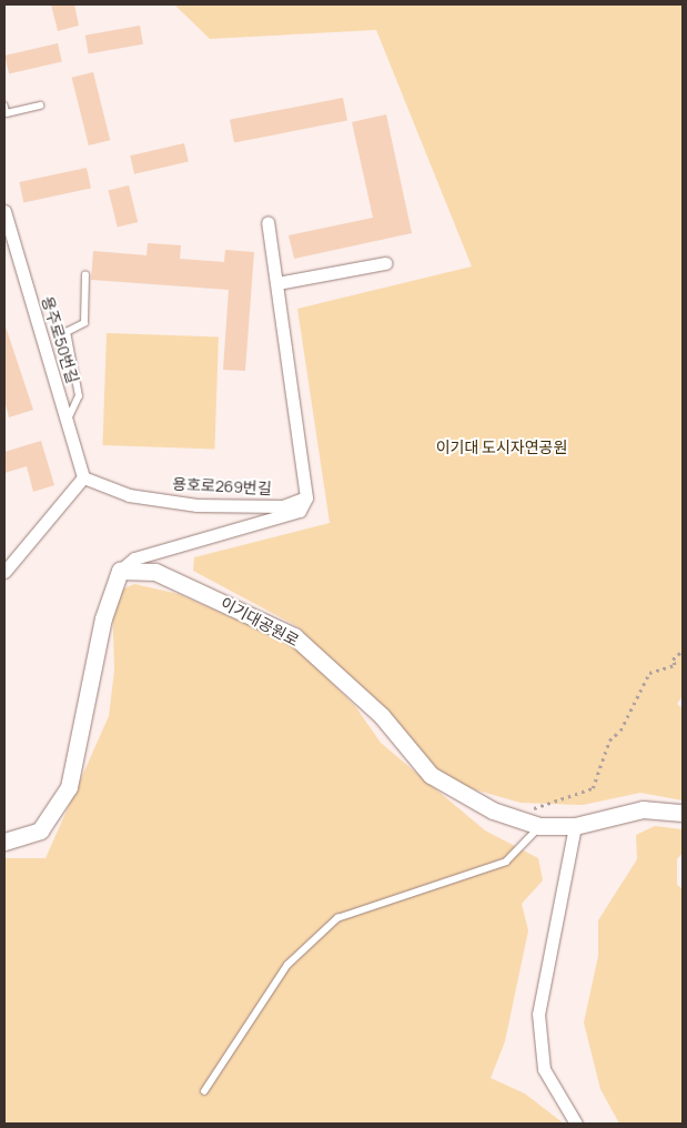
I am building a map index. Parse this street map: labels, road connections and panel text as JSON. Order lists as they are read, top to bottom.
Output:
{
  "streets": {
    "street": ["용주로50번길", "용호로269번길", "이기대공원로"]
  },
  "crossings": [
    ["용주로50번길", "용호로269번길"]
  ],
  "parks": ["이기대 도시자연공원"]
}
